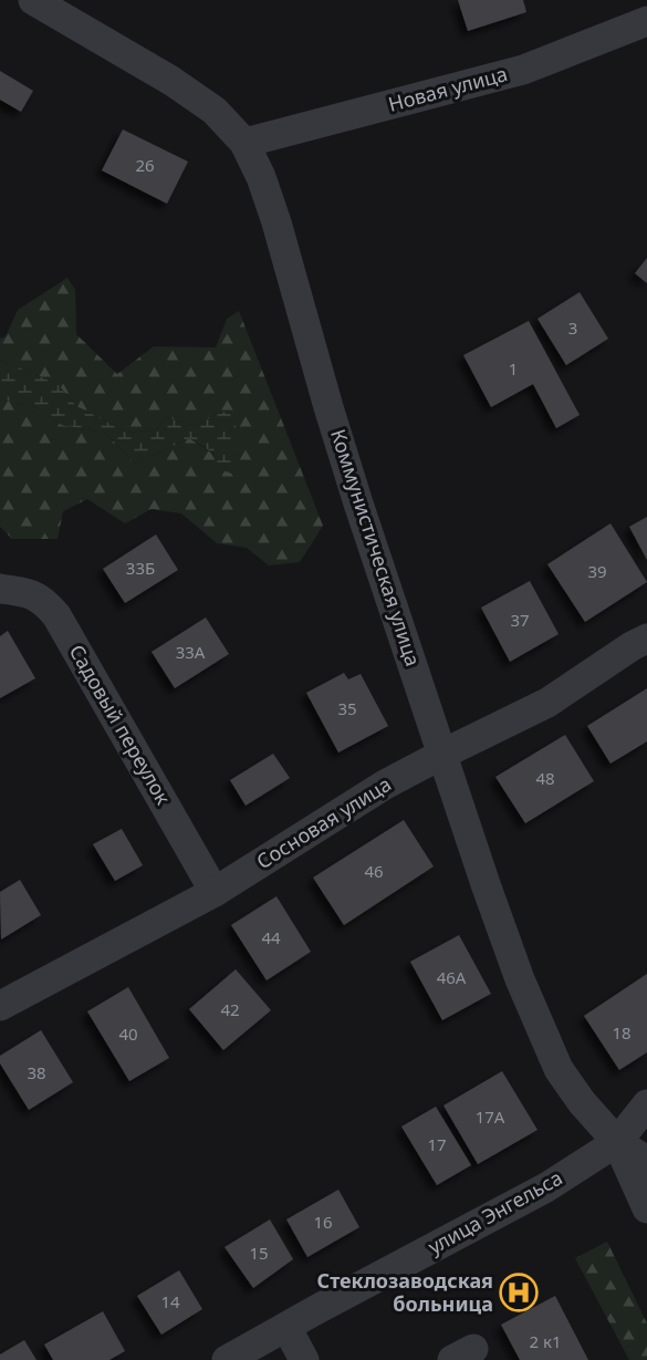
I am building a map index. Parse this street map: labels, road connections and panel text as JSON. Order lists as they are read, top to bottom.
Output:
{
  "streets": {
    "street": [
      "Новая улица",
      "Коммунистическая улица",
      "Садовый переулок",
      "Сосновая улица",
      "улица Энгельса"
    ]
  },
  "crossings": [
    ["Новая улица", "Коммунистическая улица"],
    ["Коммунистическая улица", "Сосновая улица"],
    ["Коммунистическая улица", "улица Энгельса"],
    ["Садовый переулок", "Сосновая улица"]
  ],
  "places": {
    "hospital": ["Стеклозаводская больница"]
  },
  "house_numbers": [
    "26",
    "3",
    "1",
    "33Б",
    "39",
    "37",
    "33А",
    "35",
    "48",
    "46",
    "44",
    "46А",
    "42",
    "18",
    "40",
    "38",
    "17А",
    "17",
    "16",
    "15",
    "14",
    "2 к1"
  ]
}
